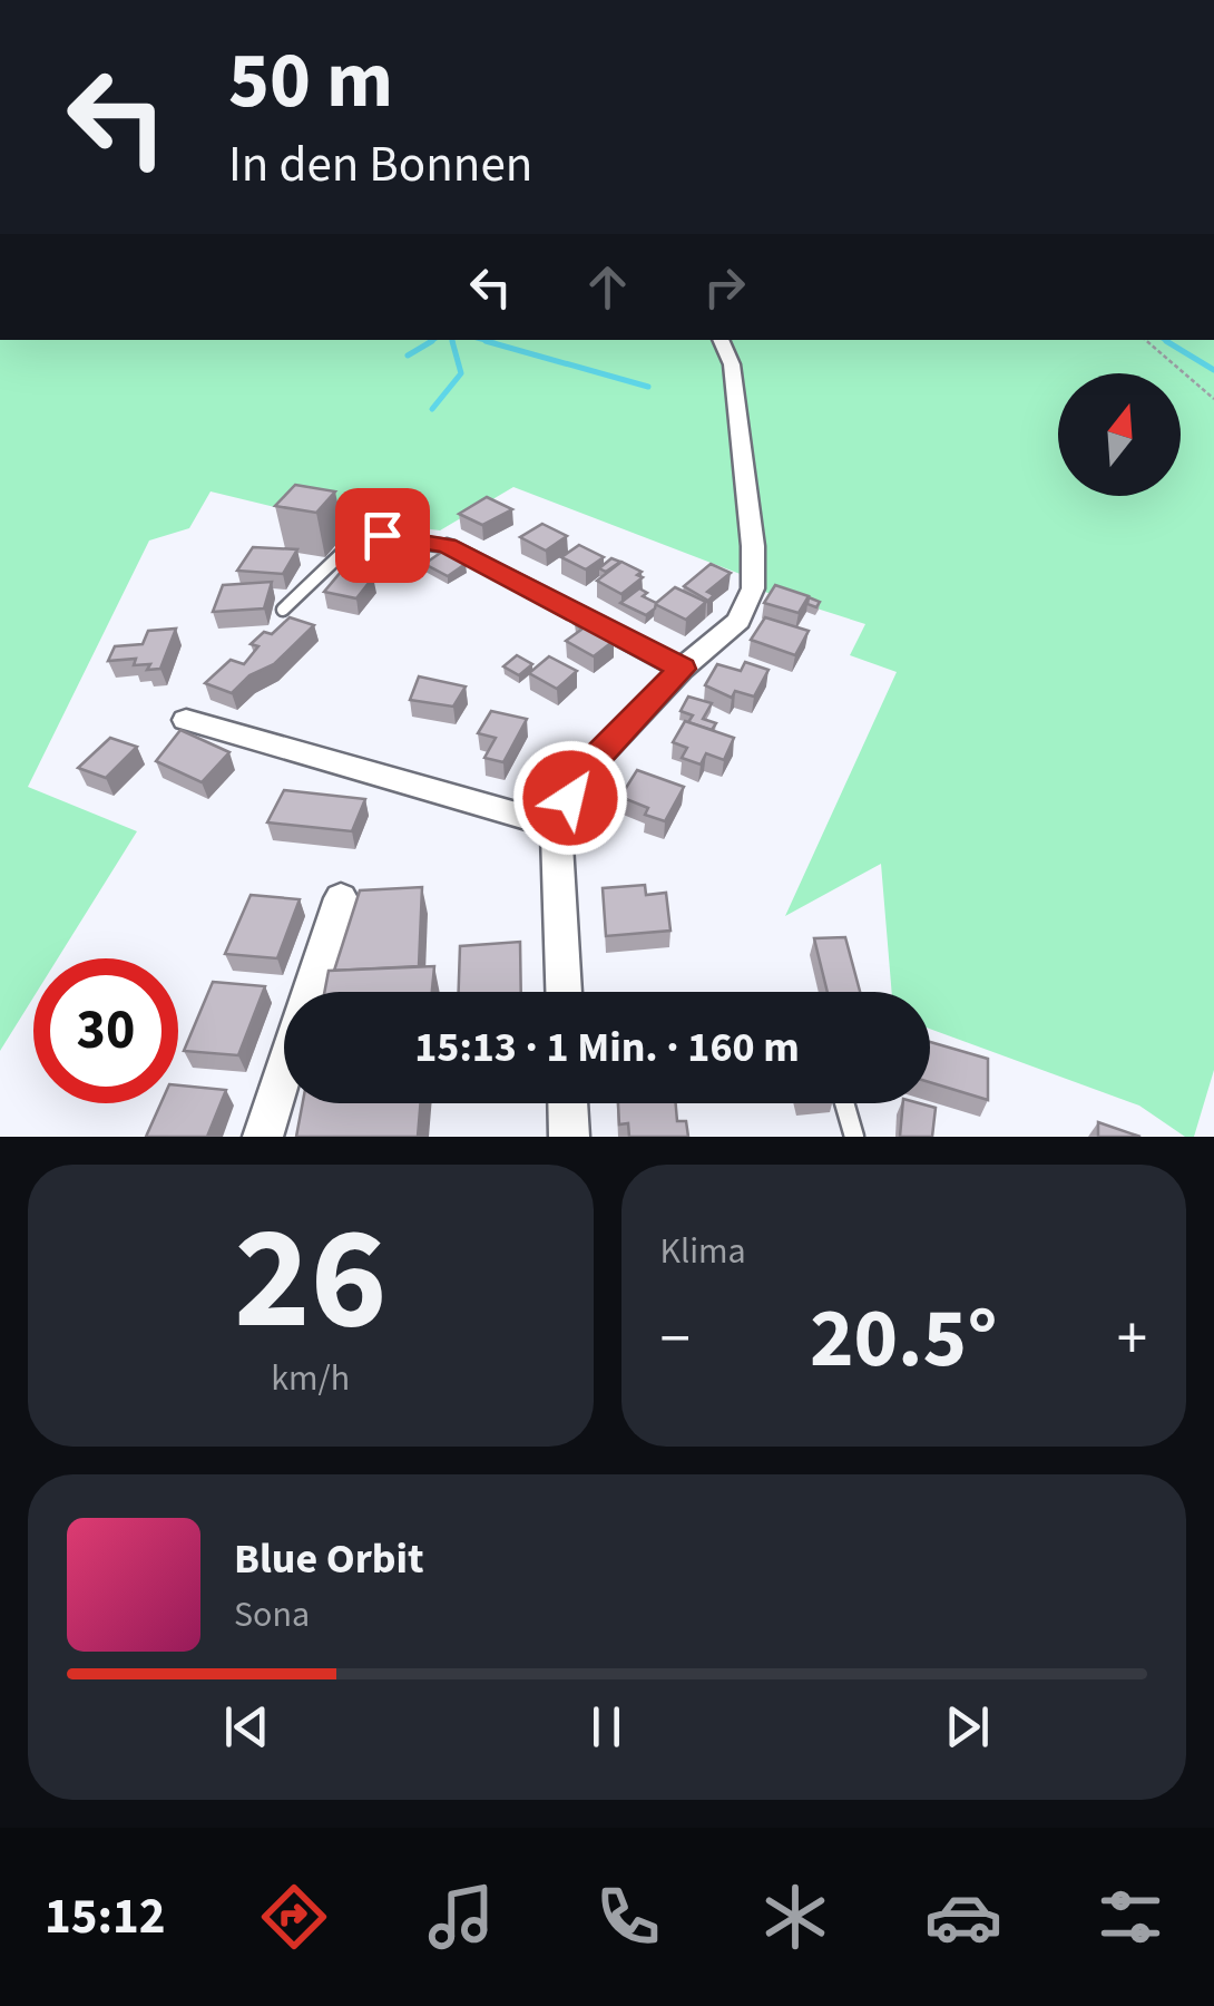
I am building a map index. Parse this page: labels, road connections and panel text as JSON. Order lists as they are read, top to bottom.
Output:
{
  "north": "top",
  "page": {
    "turn": ["50 m", "In den Bonnen"],
    "limit": "30",
    "trip": "15:13 · 1 Min. · 160 m",
    "tile": [
      ["26", "km/h"],
      "Klima"
    ],
    "heat": ["−", "20.5°", "+"],
    "song": ["Blue Orbit", "Sona"],
    "tabs": "15:12"
  }
}
